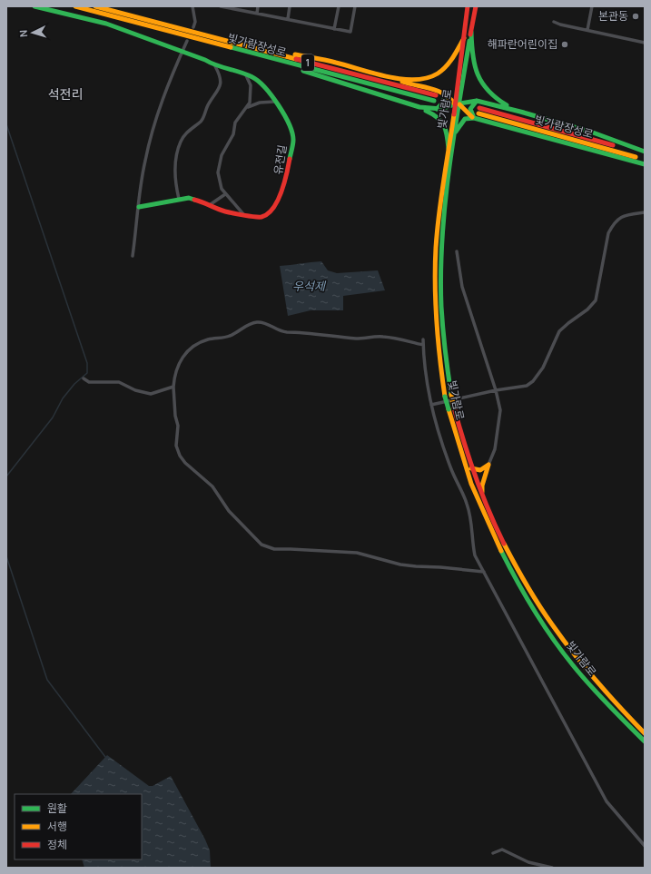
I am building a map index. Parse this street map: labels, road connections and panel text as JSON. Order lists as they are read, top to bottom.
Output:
{
  "streets": {
    "main road": [
      "빛가람장성로",
      "1",
      "빛가람로",
      "유전길"
    ]
  },
  "districts": ["석전리"],
  "water": ["우석제"],
  "places": ["본관동", "해파란어린이집"],
  "legend": ["원활", "서행", "정체"],
  "north": "left"
}
